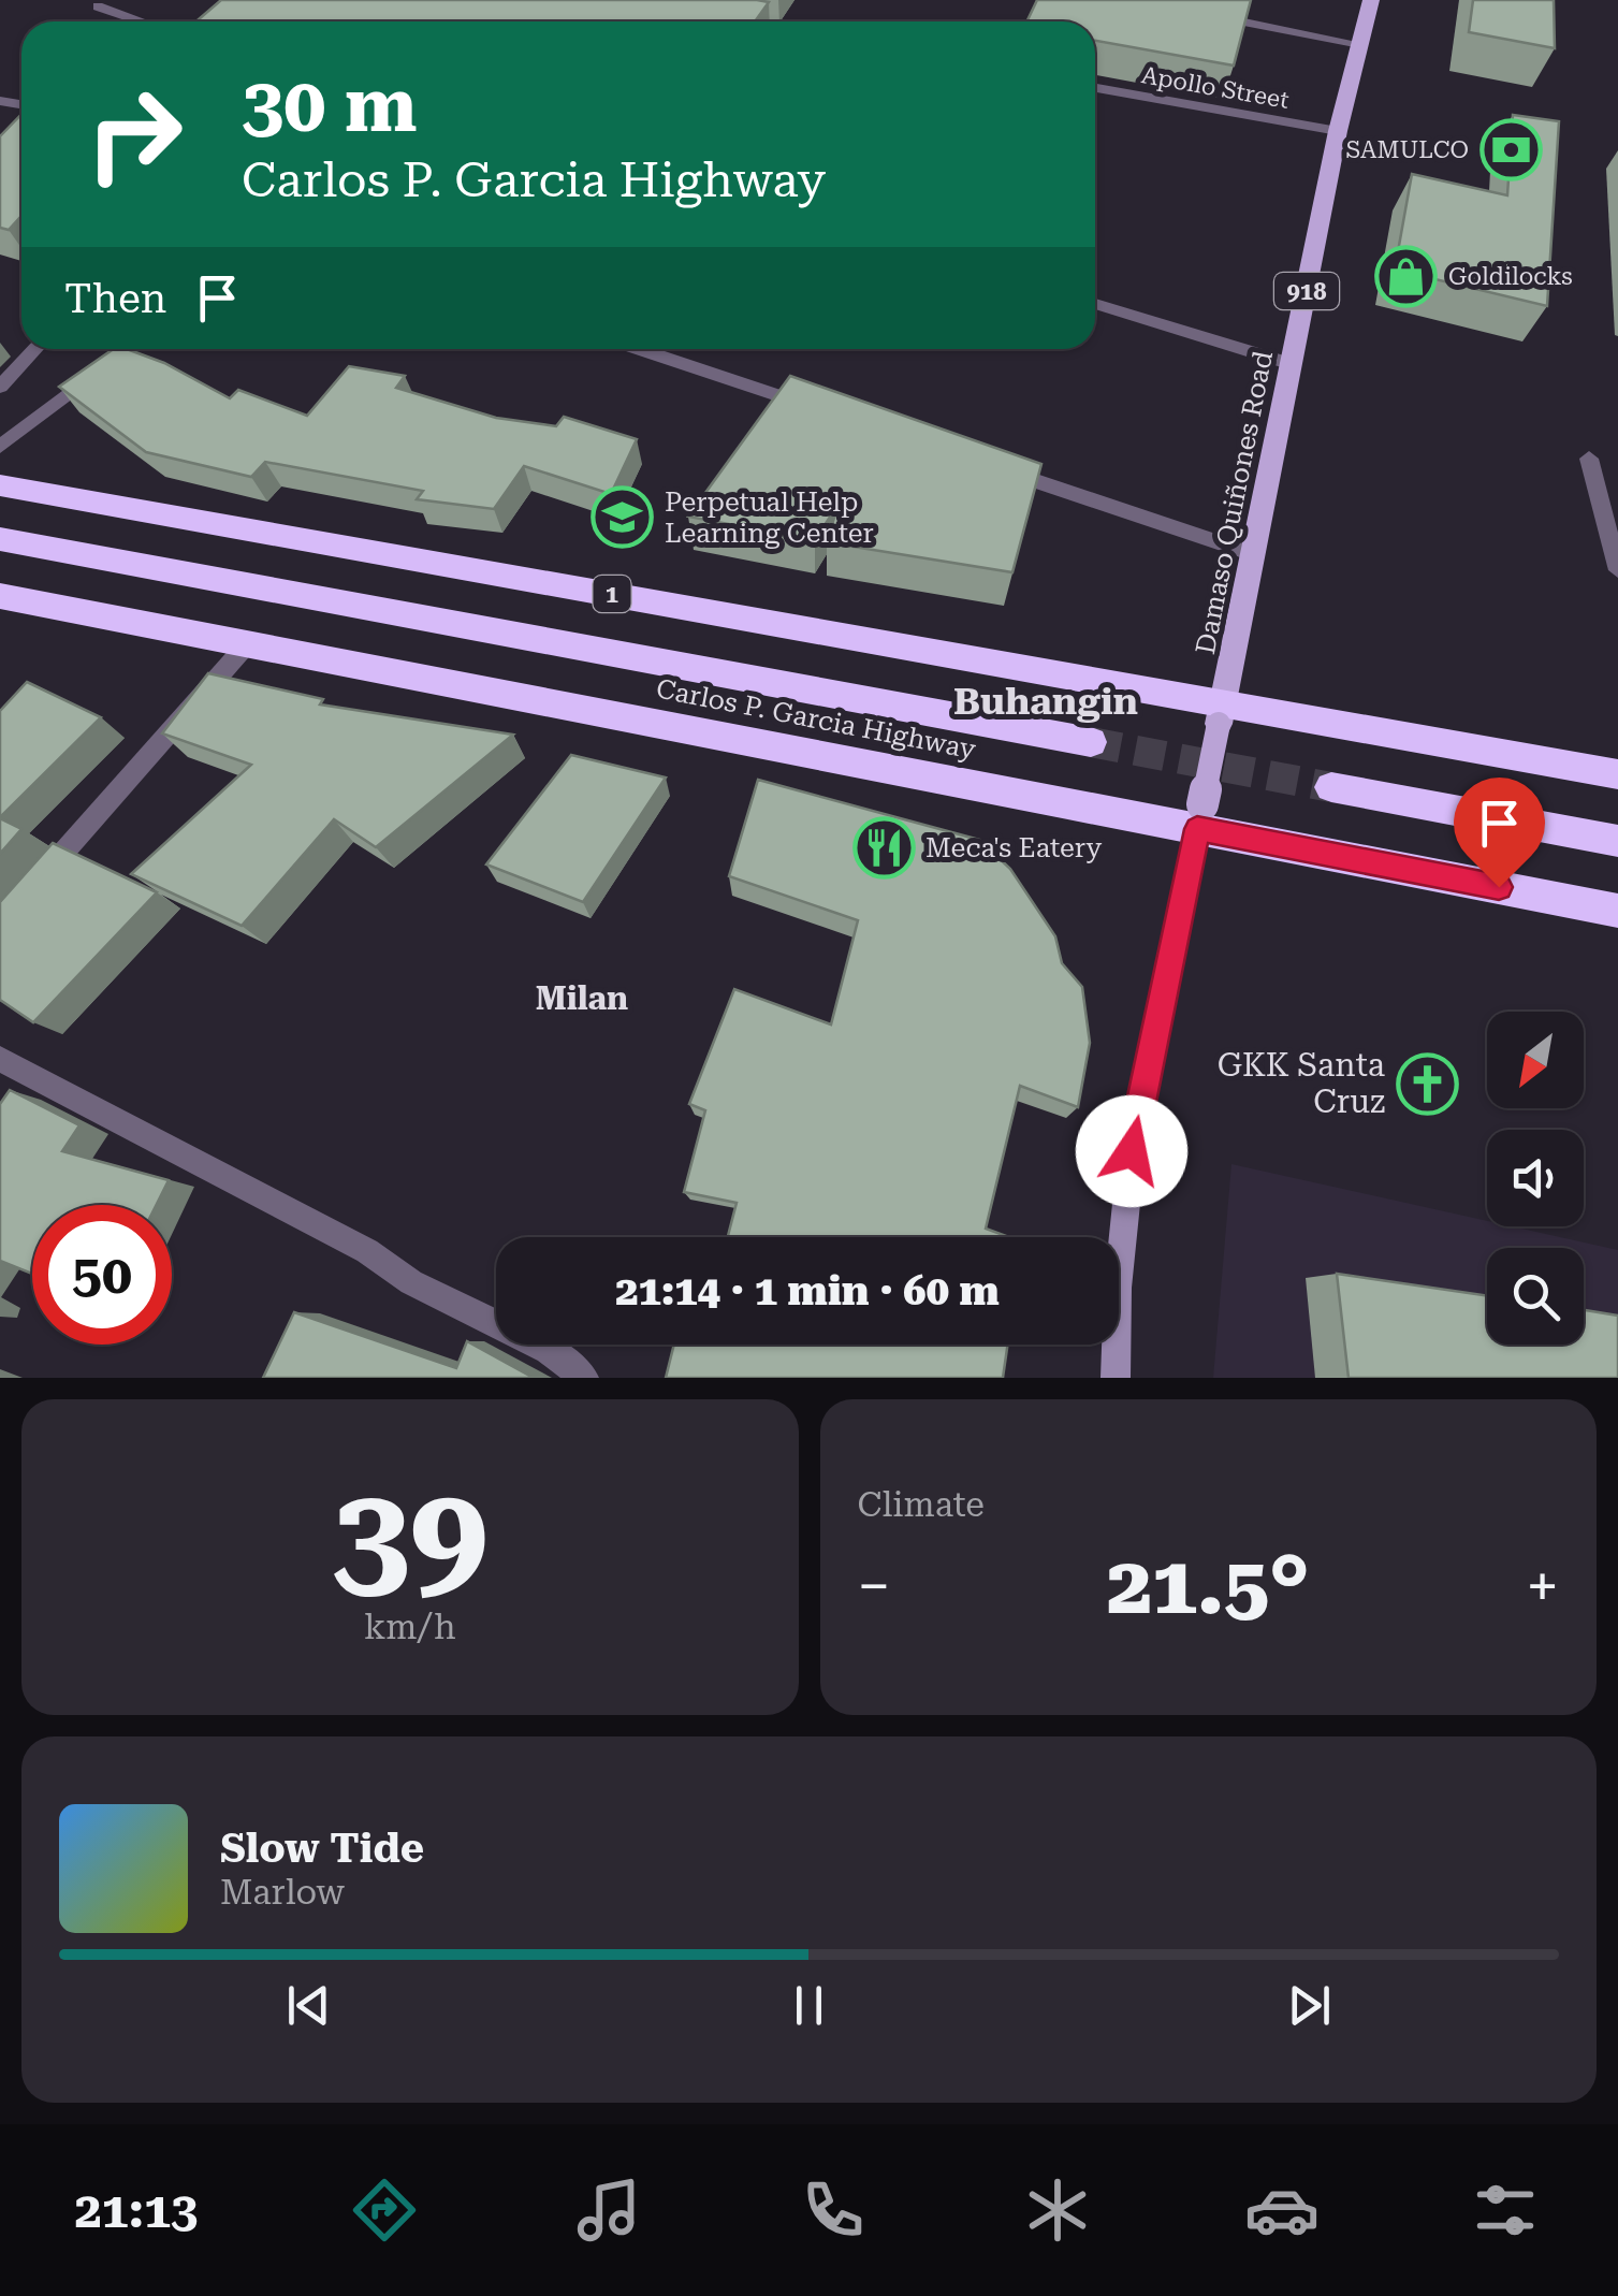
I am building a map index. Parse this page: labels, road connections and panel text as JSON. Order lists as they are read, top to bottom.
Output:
{
  "streets": {
    "highway": ["1", "Carlos P. Garcia Highway"],
    "main road": ["918", "Damaso Quiñones Road"],
    "street": ["Apollo Street"]
  },
  "crossings": [
    ["Apollo Street", "Damaso Quiñones Road"],
    ["918", "Damaso Quiñones Road"],
    ["918", "1"],
    ["918", "Carlos P. Garcia Highway"],
    ["Damaso Quiñones Road", "1"]
  ],
  "districts": ["Buhangin", "Milan"],
  "places": {
    "bank": ["SAMULCO"],
    "shop": ["Goldilocks"],
    "school or university": ["Perpetual Help Learning Center"],
    "restaurant": ["Meca's Eatery"],
    "church": ["GKK Santa Cruz"]
  },
  "north": "bottom left",
  "page": {
    "turn": ["30 m", "Carlos P. Garcia Highway"],
    "then": "Then",
    "limit": "50",
    "trip": "21:14 · 1 min · 60 m",
    "tile": [
      ["39", "km/h"],
      "Climate"
    ],
    "heat": ["−", "21.5°", "+"],
    "song": ["Slow Tide", "Marlow"],
    "tabs": "21:13"
  }
}
